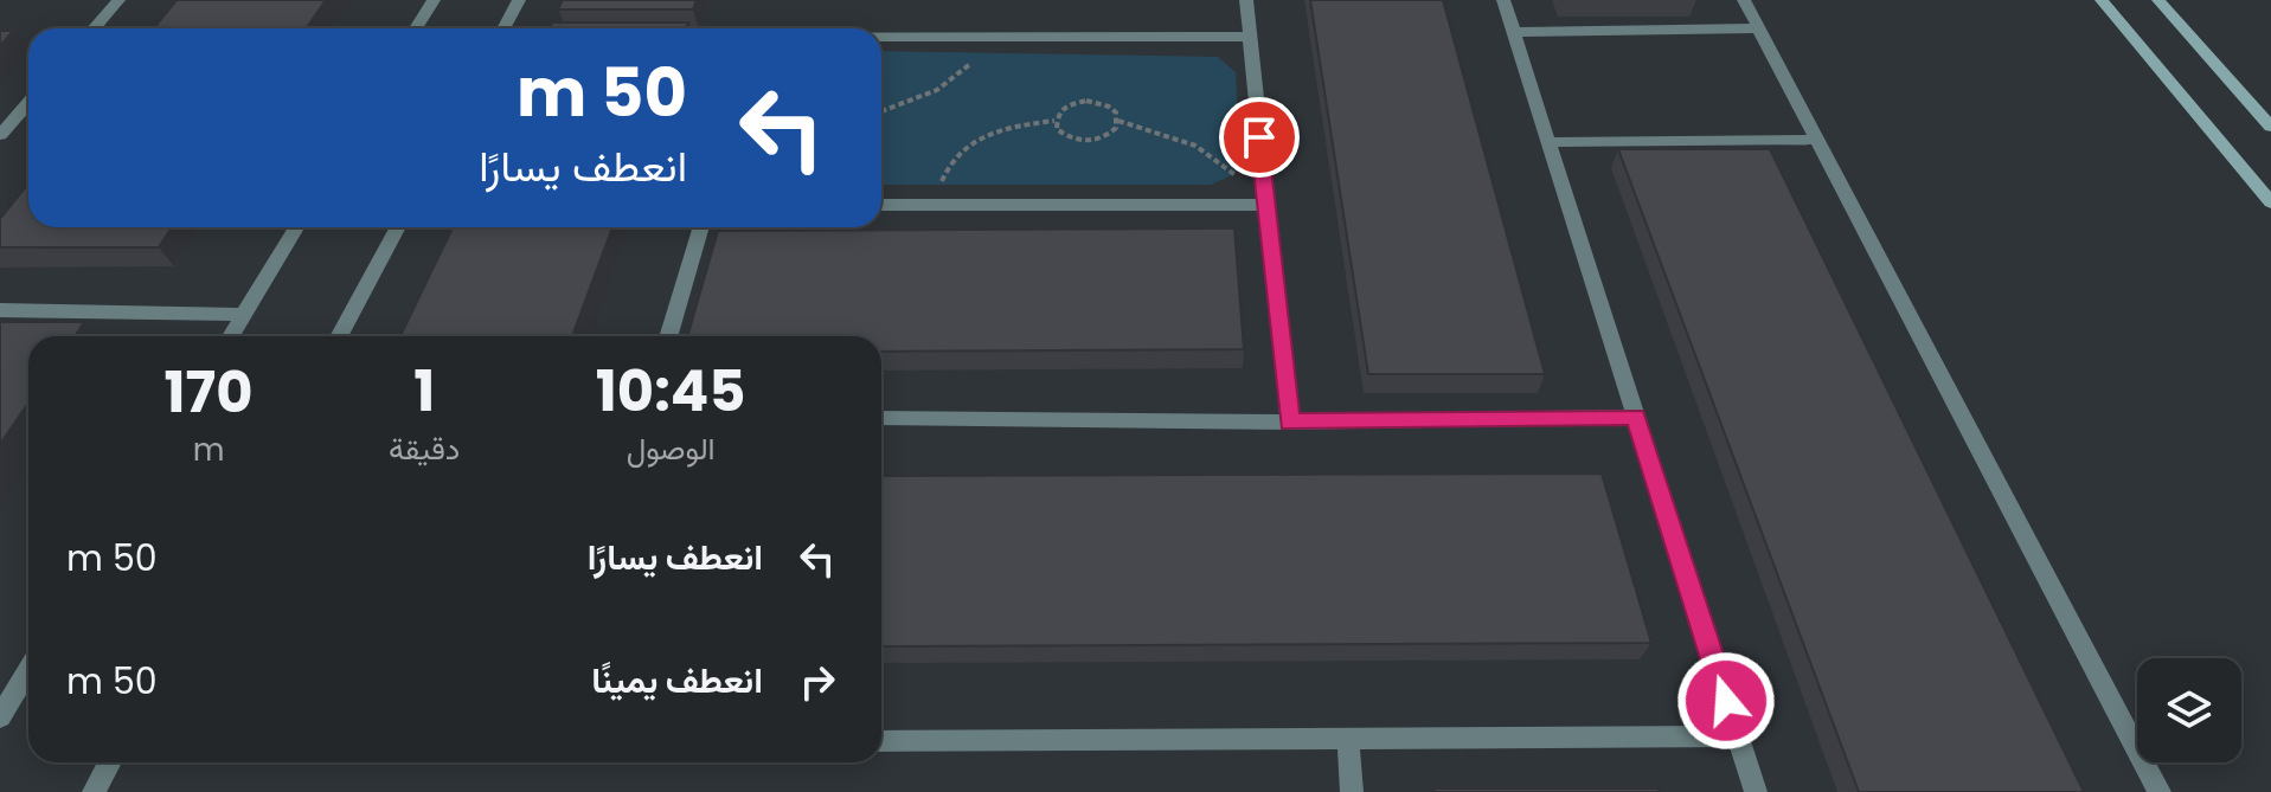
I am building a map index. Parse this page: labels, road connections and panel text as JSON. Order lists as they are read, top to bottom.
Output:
{
  "page": {
    "turn": ["50 m", "انعطف يسارًا"],
    "eta": [
      "10:45",
      "الوصول",
      "1",
      "دقيقة",
      "170",
      "m"
    ],
    "list": [
      {
        "name": "انعطف يسارًا",
        "value": "50 m"
      },
      {
        "name": "انعطف يمينًا",
        "value": "50 m"
      }
    ]
  }
}
